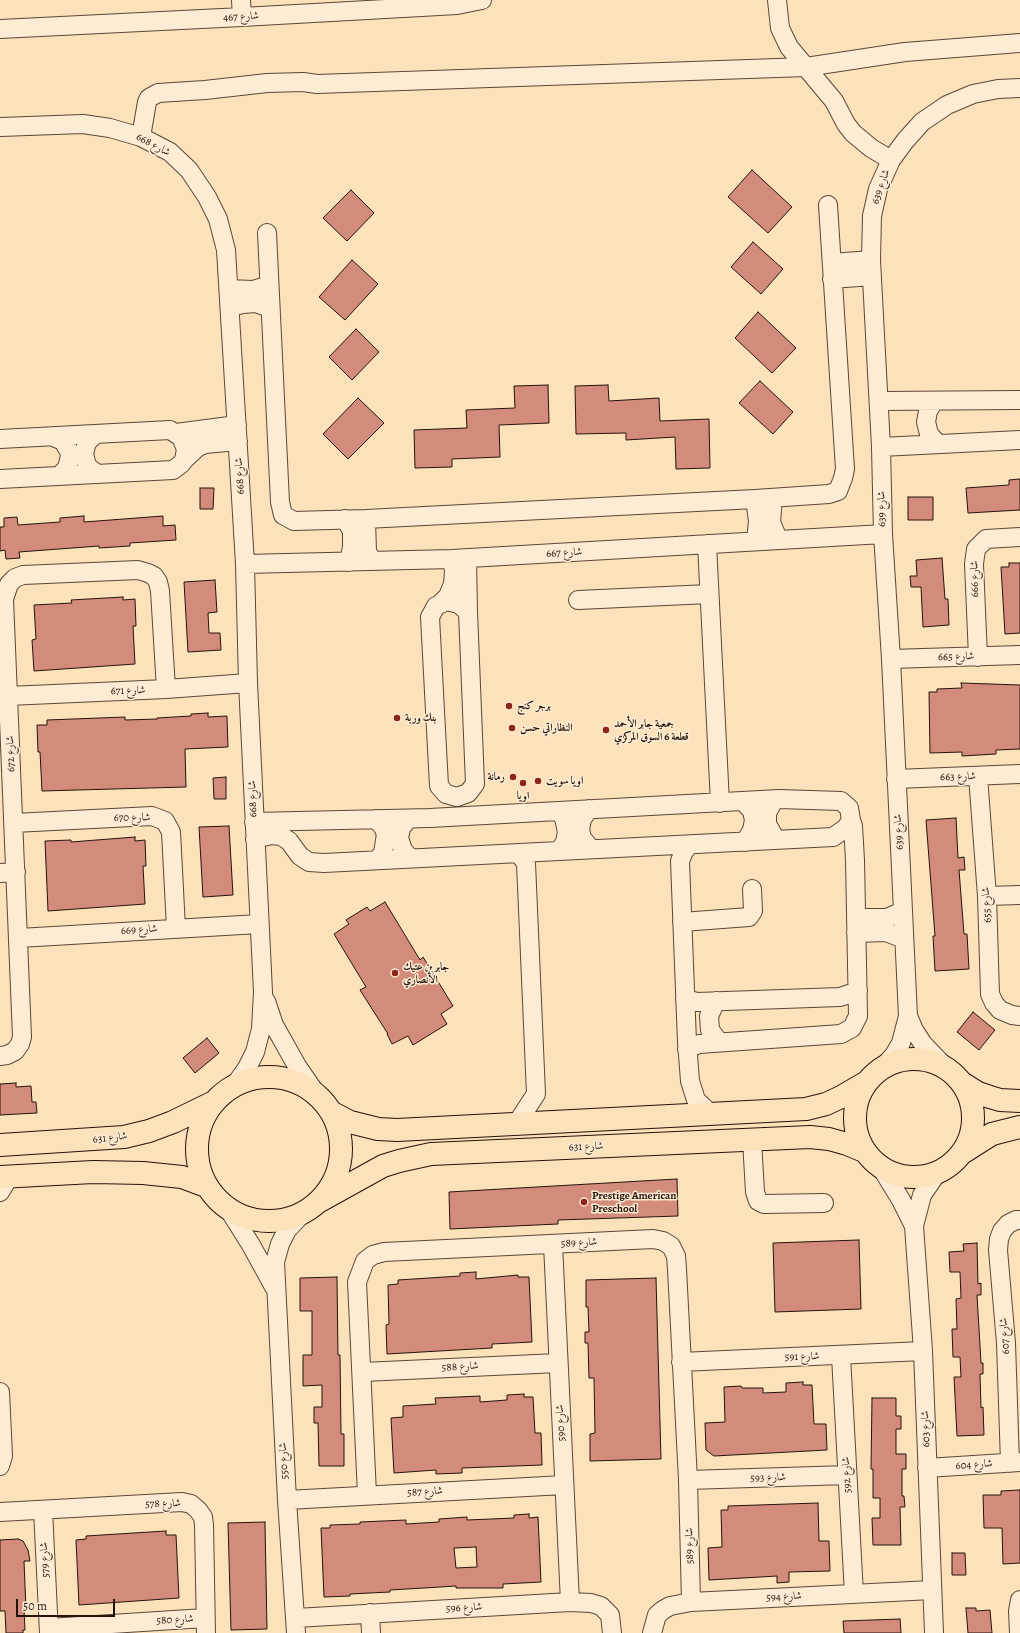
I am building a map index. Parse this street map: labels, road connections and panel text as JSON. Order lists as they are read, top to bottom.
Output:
{
  "streets": {
    "main road": ["شارع 631"],
    "street": [
      "شارع 467",
      "شارع 668",
      "شارع 639",
      "شارع 667",
      "شارع 666",
      "شارع 665",
      "شارع 671",
      "شارع 672",
      "شارع 663",
      "شارع 670",
      "شارع 655",
      "شارع 669",
      "شارع 589",
      "شارع 607",
      "شارع 591",
      "شارع 588",
      "شارع 590",
      "شارع 603",
      "شارع 550",
      "شارع 604",
      "شارع 592",
      "شارع 593",
      "شارع 587",
      "شارع 578",
      "شارع 579",
      "شارع 594",
      "شارع 596",
      "شارع 580"
    ]
  },
  "crossings": [
    ["شارع 668", "شارع 667"],
    ["شارع 668", "شارع 671"],
    ["شارع 668", "شارع 669"],
    ["شارع 639", "شارع 667"],
    ["شارع 639", "شارع 665"],
    ["شارع 639", "شارع 663"],
    ["شارع 639", "شارع 631"],
    ["شارع 639", "شارع 603"],
    ["شارع 666", "شارع 665"],
    ["شارع 671", "شارع 672"],
    ["شارع 672", "شارع 670"],
    ["شارع 672", "شارع 669"],
    ["شارع 663", "شارع 655"],
    ["شارع 670", "شارع 669"],
    ["شارع 631", "شارع 603"],
    ["شارع 631", "شارع 550"],
    ["شارع 589", "شارع 591"],
    ["شارع 589", "شارع 588"],
    ["شارع 589", "شارع 590"],
    ["شارع 589", "شارع 593"],
    ["شارع 589", "شارع 587"],
    ["شارع 589", "شارع 594"],
    ["شارع 607", "شارع 604"],
    ["شارع 591", "شارع 603"],
    ["شارع 591", "شارع 592"],
    ["شارع 588", "شارع 590"],
    ["شارع 590", "شارع 587"],
    ["شارع 590", "شارع 596"],
    ["شارع 603", "شارع 604"],
    ["شارع 603", "شارع 594"],
    ["شارع 550", "شارع 587"],
    ["شارع 550", "شارع 596"],
    ["شارع 592", "شارع 593"],
    ["شارع 592", "شارع 594"],
    ["شارع 578", "شارع 579"],
    ["شارع 578", "شارع 580"],
    ["شارع 579", "شارع 580"]
  ],
  "places": [
    "برجر كنج",
    "بنك وربة",
    "النظاراتي حسن",
    "جمعية جابر الأحمد قطعة 6 السوق المركزي",
    "رمانة",
    "اويا سويت",
    "اويا",
    "جابر بن عتيك الأنصاري",
    "Prestige American Preschool"
  ],
  "scale_bar": "50 m"
}
